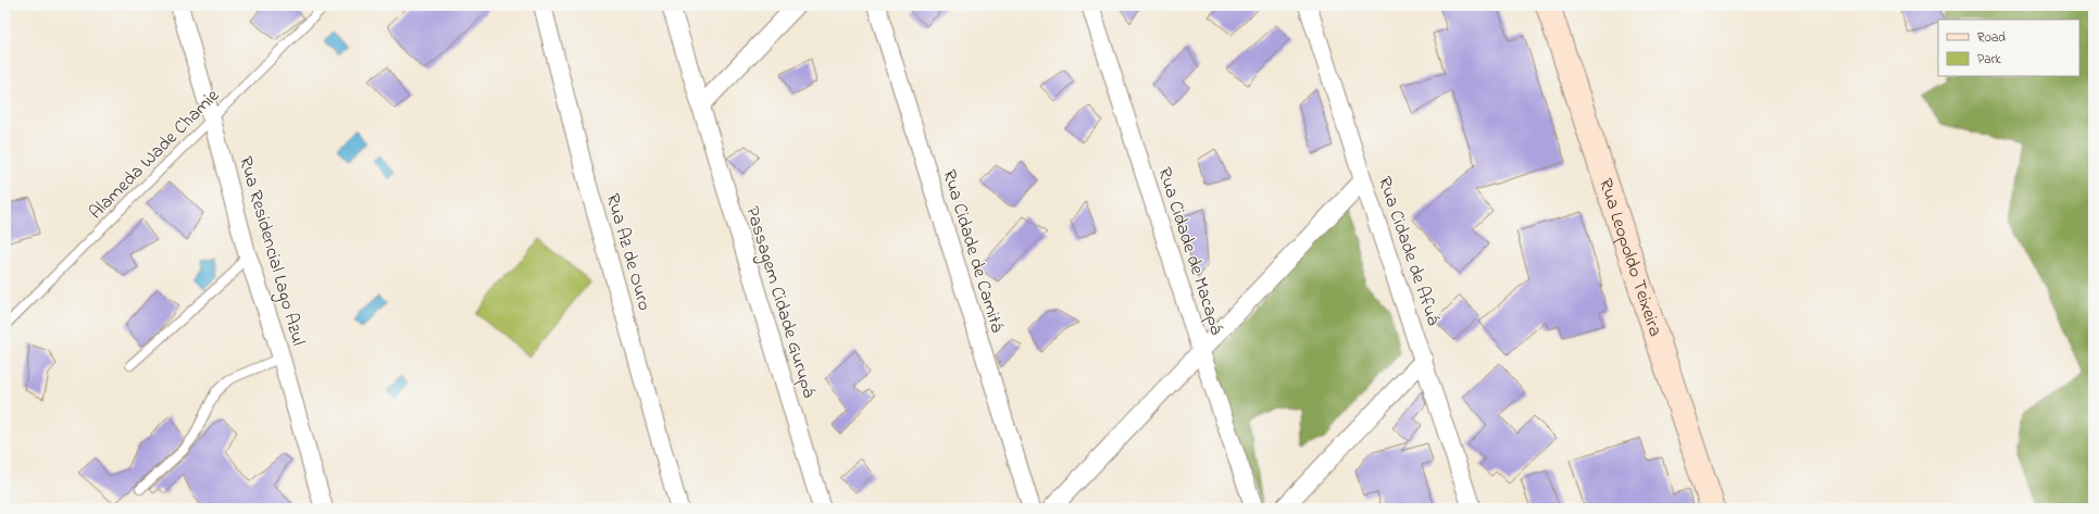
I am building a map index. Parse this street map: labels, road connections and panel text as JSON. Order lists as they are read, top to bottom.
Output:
{
  "streets": {
    "main road": ["Rua Leopoldo Teixeira"],
    "street": [
      "Rua Residencial Lago Azul",
      "Rua Cidade de Camitá",
      "Rua Cidade de Macapá",
      "Rua Cidade de Afuá",
      "Rua Az de Ouro",
      "Passagem Cidade Gurupá"
    ],
    "lane": ["Alameda Wade Chamie"]
  },
  "crossings": [
    ["Alameda Wade Chamie", "Rua Residencial Lago Azul"]
  ],
  "legend": ["Road", "Park"]
}
